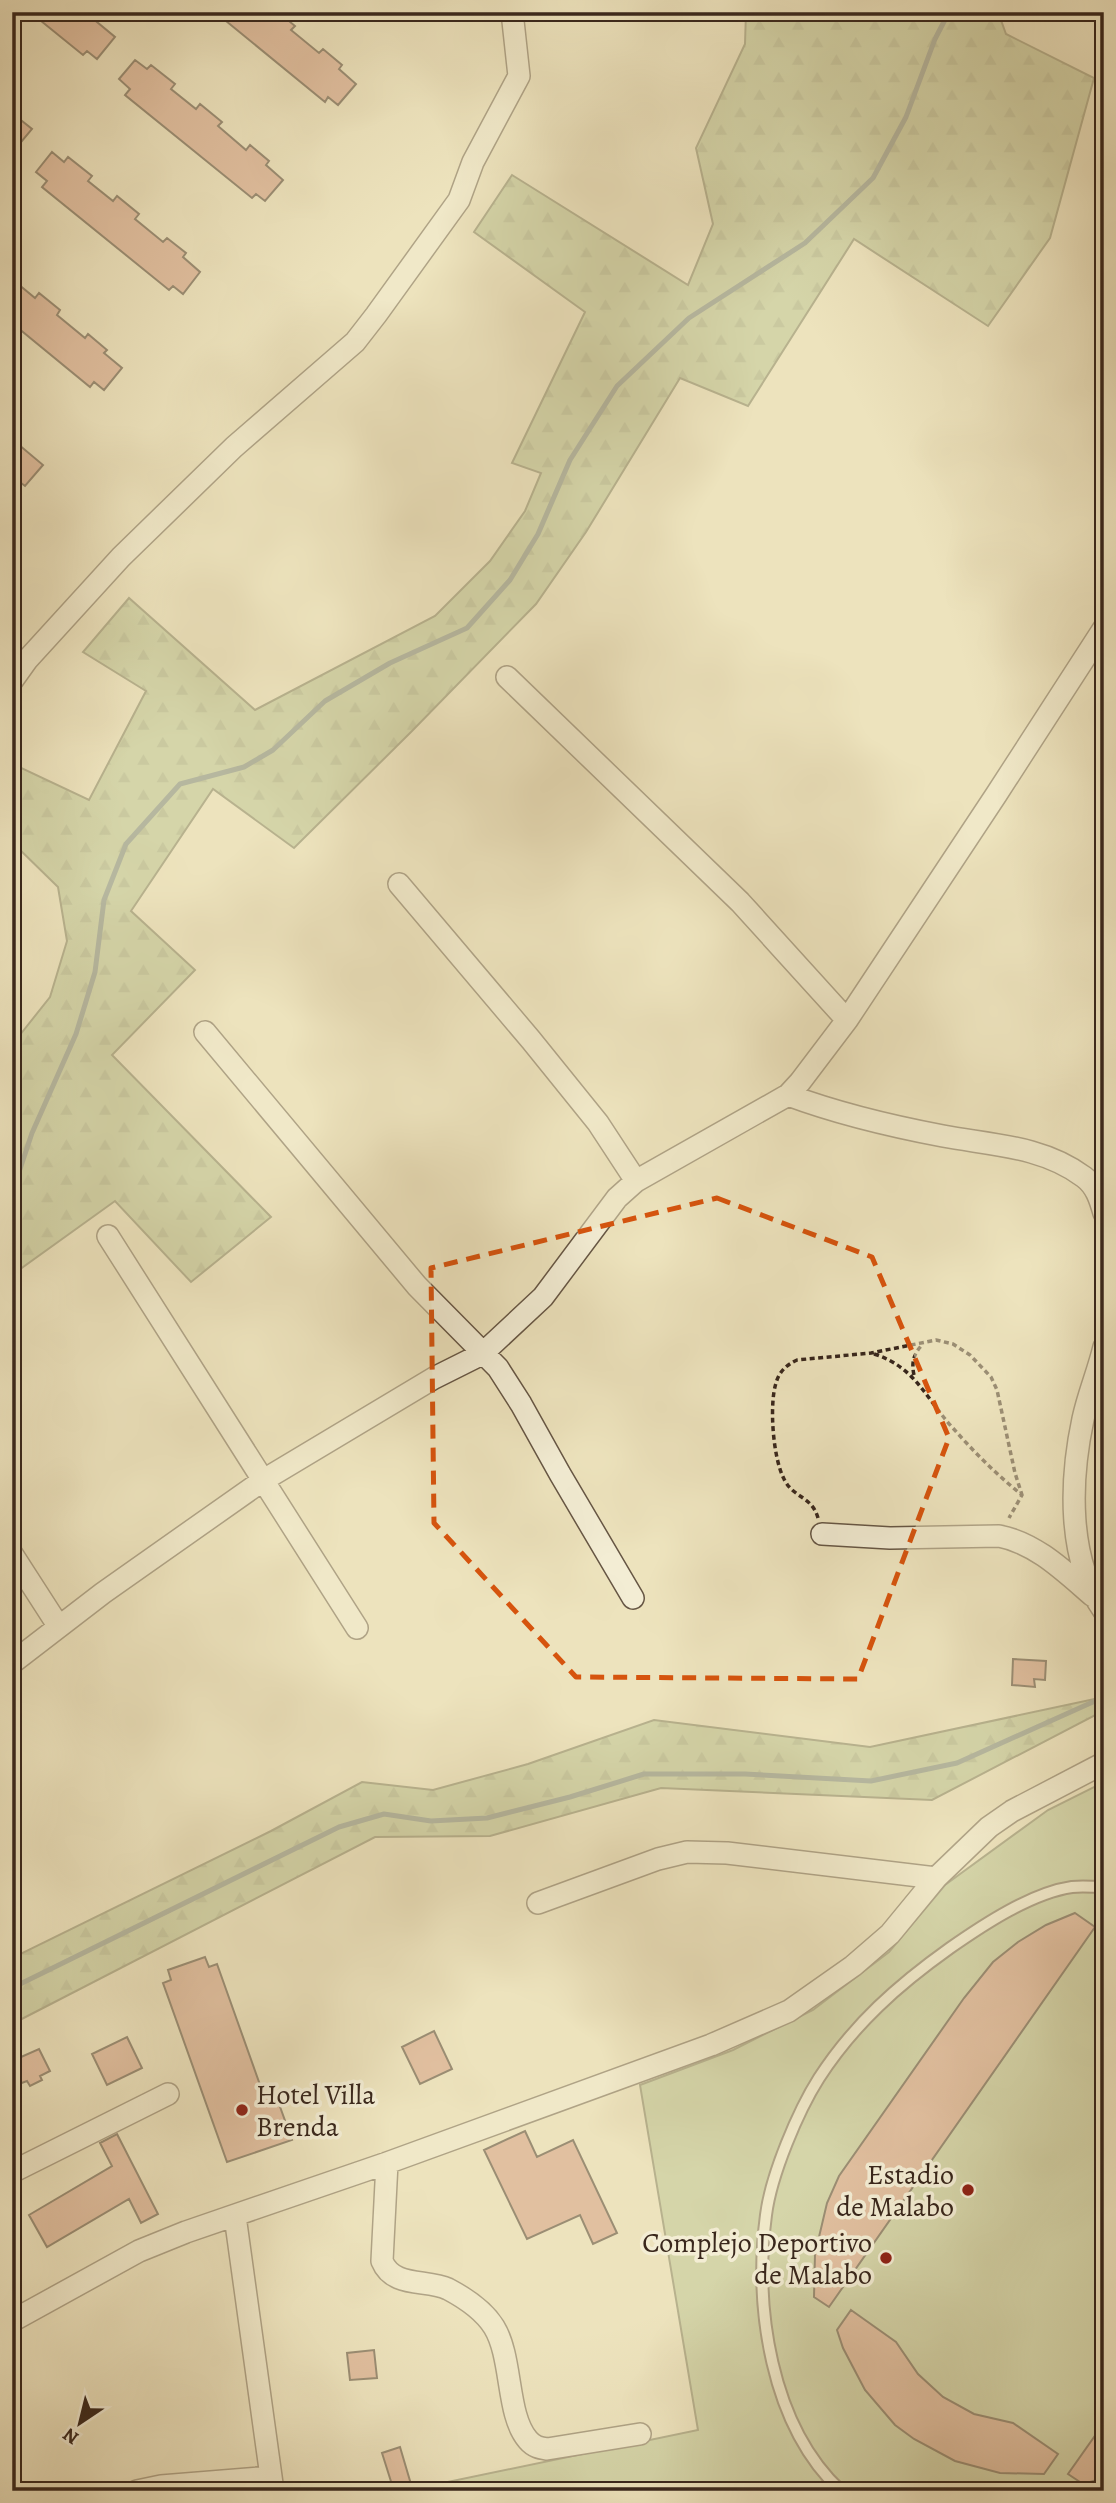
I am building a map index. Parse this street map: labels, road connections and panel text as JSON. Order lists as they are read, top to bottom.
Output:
{
  "places": ["Hotel Villa Brenda", "Estadio de Malabo", "Complejo Deportivo de Malabo"],
  "north": "bottom left"
}
